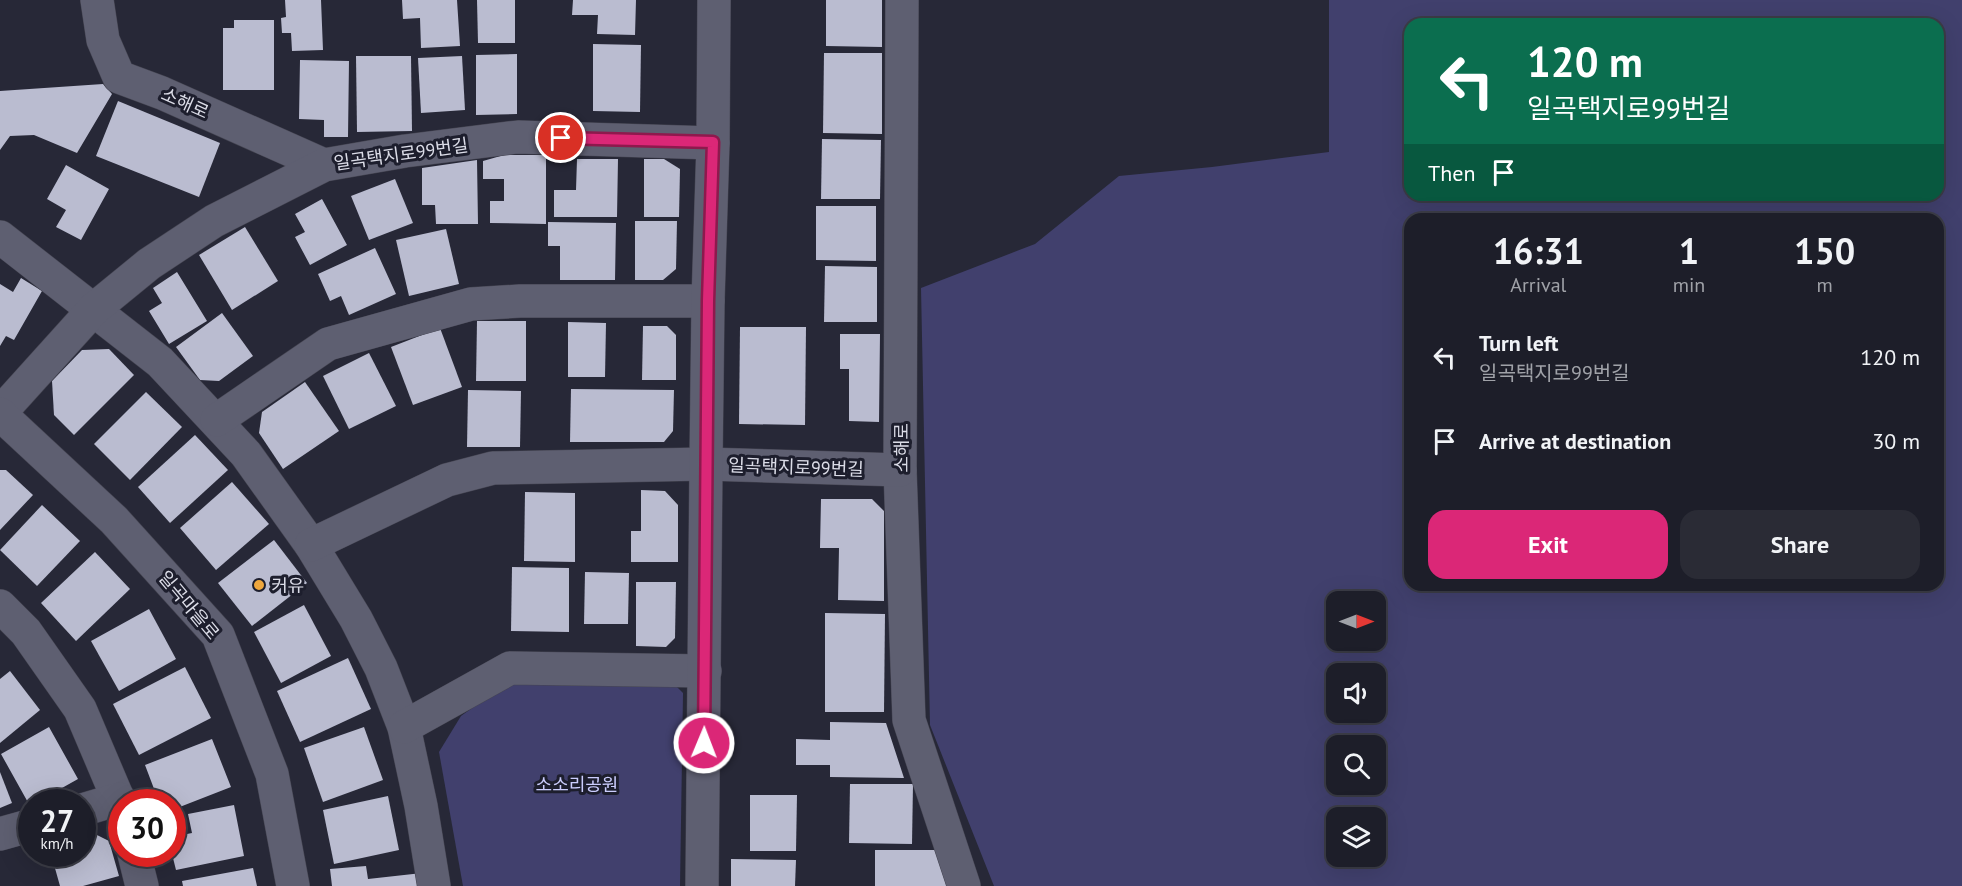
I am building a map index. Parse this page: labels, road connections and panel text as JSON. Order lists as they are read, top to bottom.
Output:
{
  "streets": {
    "street": ["소해로", "일곡택지로99번길", "일곡마을로"]
  },
  "crossings": [
    ["소해로", "일곡택지로99번길"],
    ["일곡택지로99번길", "일곡마을로"]
  ],
  "parks": ["소소리공원"],
  "places": ["커유"],
  "north": "right",
  "page": {
    "turn": ["120 m", "일곡택지로99번길"],
    "then": "Then",
    "eta": [
      "16:31",
      "Arrival",
      "1",
      "min",
      "150",
      "m"
    ],
    "list": [
      {
        "name": "Turn left",
        "note": "일곡택지로99번길",
        "value": "120 m"
      },
      {
        "name": "Arrive at destination",
        "value": "30 m"
      }
    ],
    "buttons": ["Exit", "Share"],
    "speed": "27 km/h",
    "limit": "30"
  }
}
